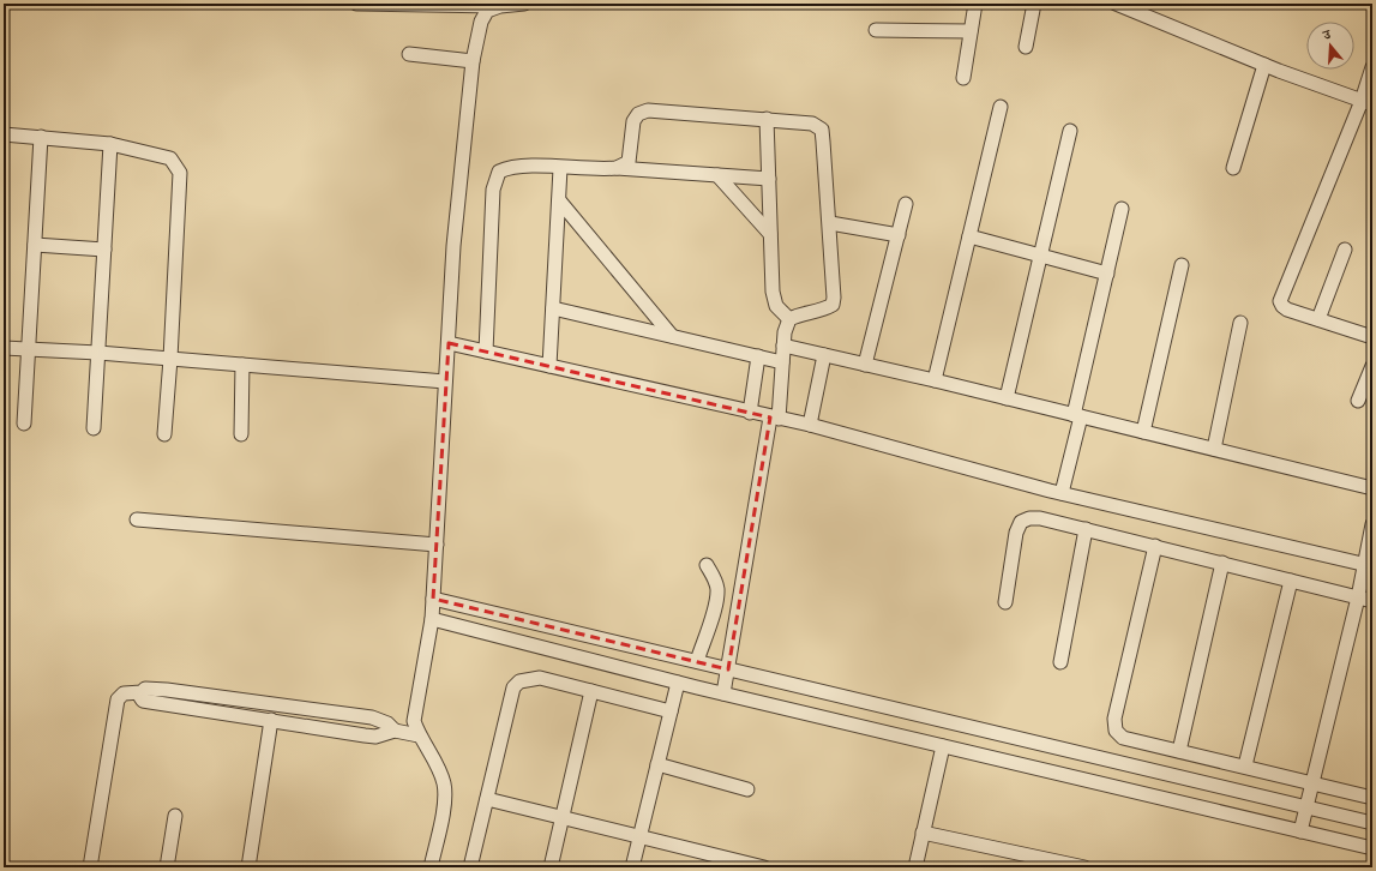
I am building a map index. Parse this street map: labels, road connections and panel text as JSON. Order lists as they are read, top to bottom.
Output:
{
  "north": "top"
}
